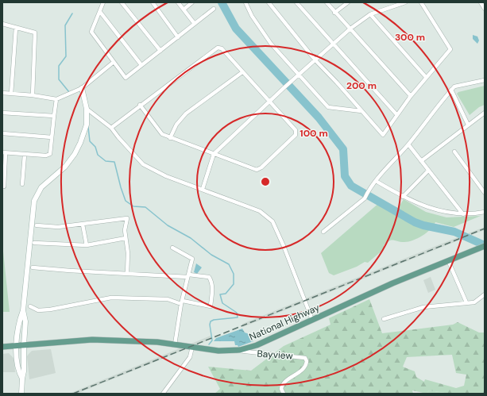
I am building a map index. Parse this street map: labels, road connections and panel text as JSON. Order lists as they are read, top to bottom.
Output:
{
  "streets": {
    "main road": ["National Highway"],
    "street": ["Bayview"]
  },
  "crossings": [
    ["National Highway", "Bayview"]
  ],
  "rings": ["300 m", "200 m", "100 m"]
}
